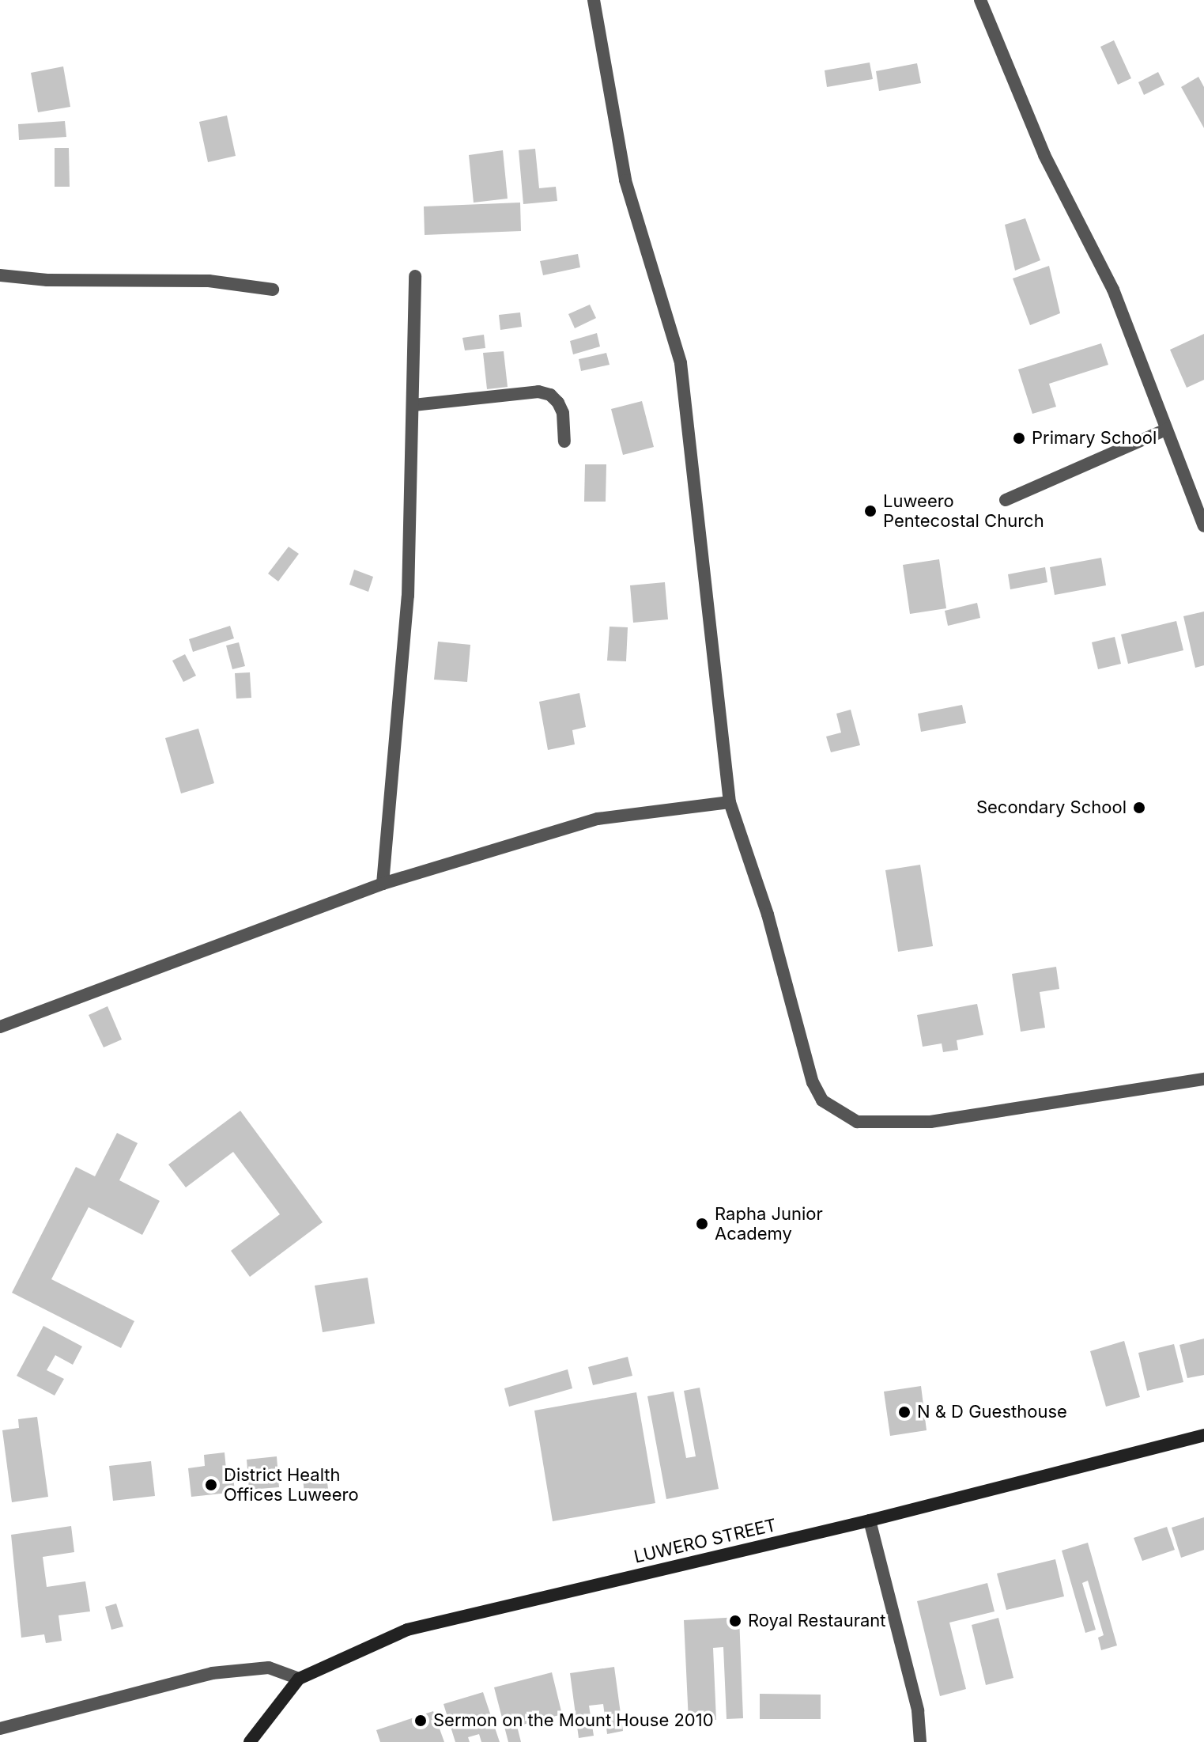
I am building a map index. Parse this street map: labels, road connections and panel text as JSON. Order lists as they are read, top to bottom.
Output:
{
  "streets": {
    "main road": ["LUWERO STREET"]
  },
  "places": [
    "Primary School",
    "Luweero Pentecostal Church",
    "Secondary School",
    "Rapha Junior Academy",
    "N & D Guesthouse",
    "District Health Offices Luweero",
    "Royal Restaurant",
    "Sermon on the Mount House 2010"
  ]
}
